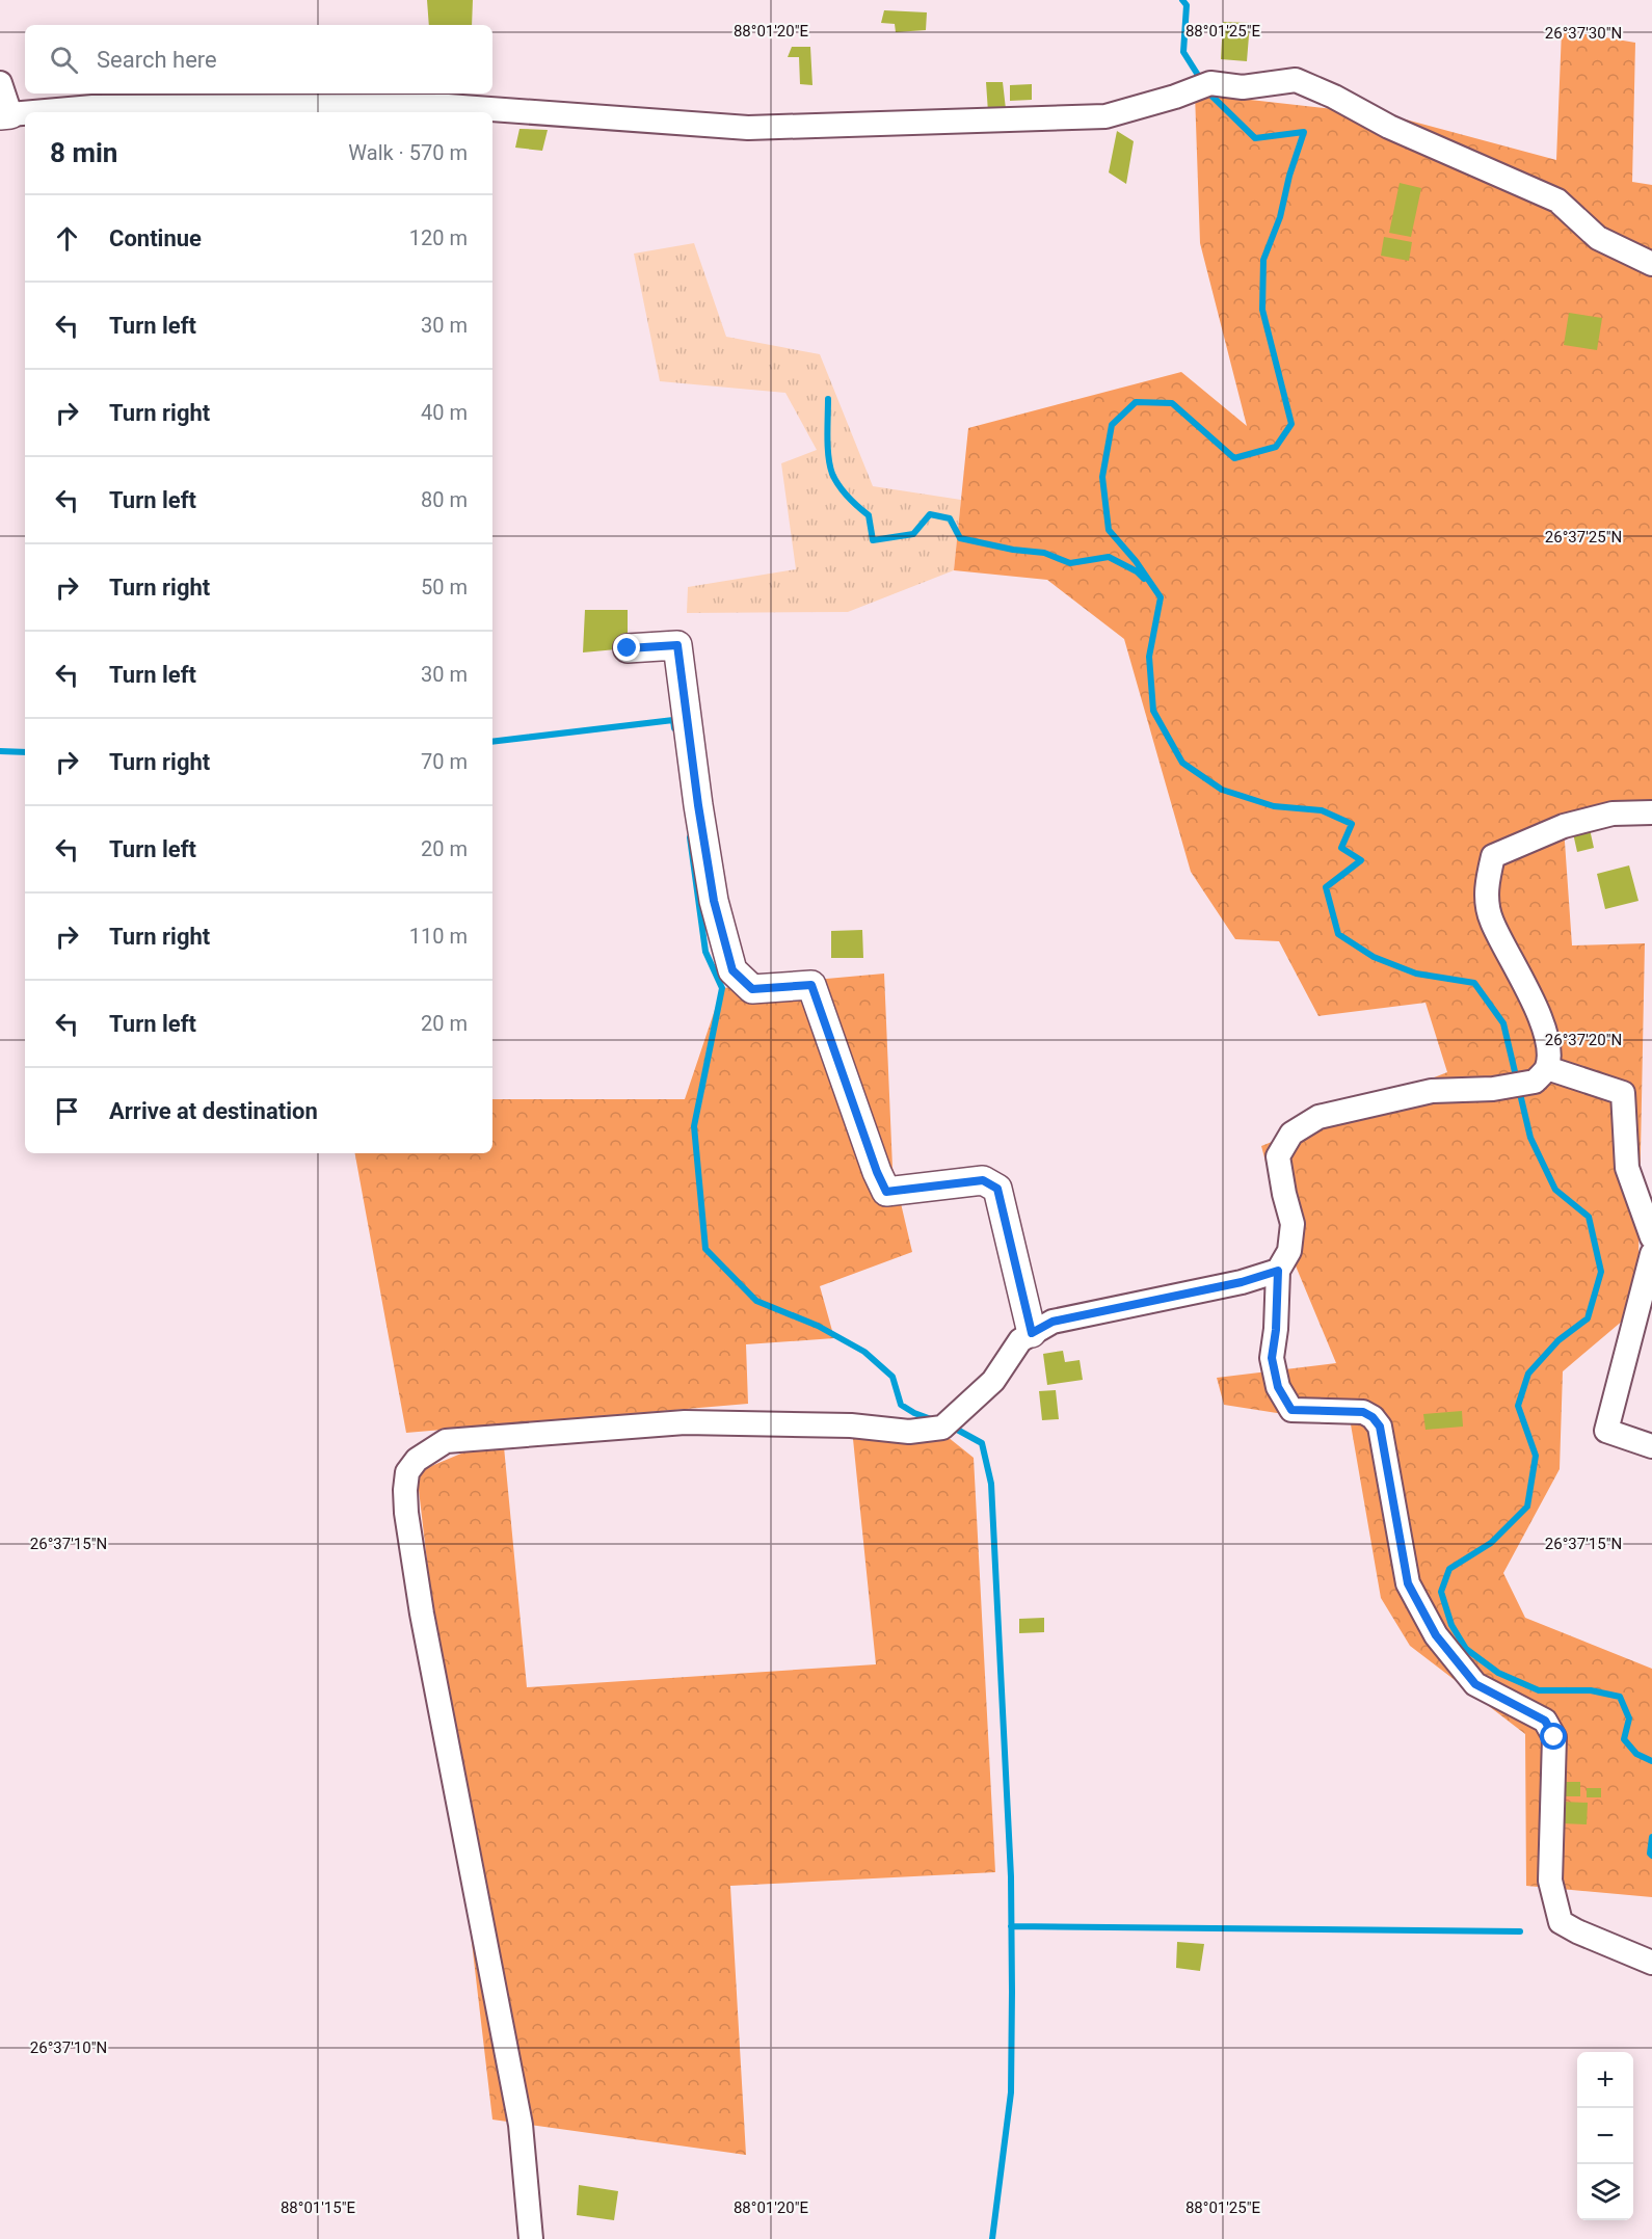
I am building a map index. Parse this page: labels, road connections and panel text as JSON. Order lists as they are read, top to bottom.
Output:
{
  "page": {
    "search": "Search here",
    "heading": ["8 min", "Walk · 570 m"],
    "list": [
      ["Continue", "120 m"],
      ["Turn left", "30 m"],
      ["Turn right", "40 m"],
      ["Turn left", "80 m"],
      ["Turn right", "50 m"],
      ["Turn left", "30 m"],
      ["Turn right", "70 m"],
      ["Turn left", "20 m"],
      ["Turn right", "110 m"],
      ["Turn left", "20 m"],
      "Arrive at destination"
    ],
    "map_buttons": ["+", "−"]
  },
  "coordinates": [
    "88°01'20\"E",
    "88°01'25\"E",
    "26°37'30\"N",
    "26°37'25\"N",
    "26°37'20\"N",
    "26°37'15\"N",
    "26°37'10\"N",
    "88°01'15\"E"
  ]
}
